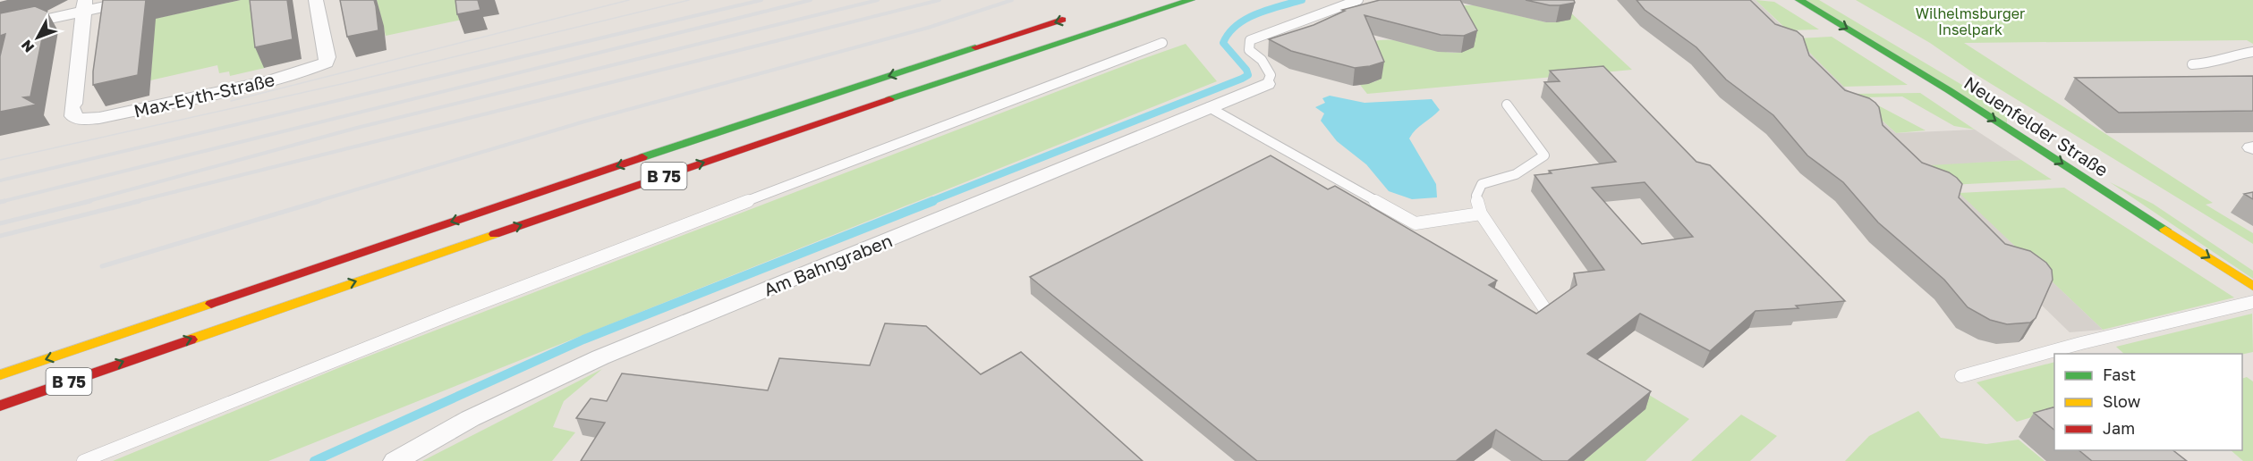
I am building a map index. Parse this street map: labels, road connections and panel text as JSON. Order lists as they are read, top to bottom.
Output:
{
  "streets": {
    "main road": ["Neuenfelder Straße", "B 75"],
    "street": ["Max-Eyth-Straße", "Am Bahngraben"]
  },
  "one_way": ["Neuenfelder Straße"],
  "parks": ["Wilhelmsburger Inselpark"],
  "legend": ["Fast", "Slow", "Jam"],
  "north": "bottom left"
}
